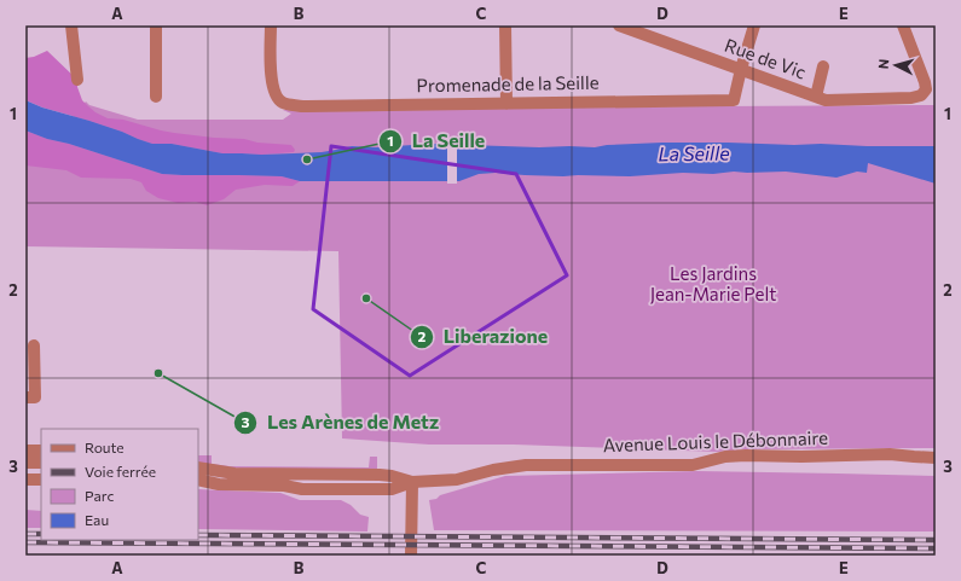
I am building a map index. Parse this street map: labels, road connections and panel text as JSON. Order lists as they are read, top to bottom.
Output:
{
  "streets": {
    "street": ["Rue de Vic", "Promenade de la Seille", "Avenue Louis le Débonnaire"]
  },
  "crossings": [
    ["Rue de Vic", "Promenade de la Seille"]
  ],
  "water": ["La Seille"],
  "parks": ["Les Jardins Jean-Marie Pelt"],
  "places": ["La Seille", "Liberazione", "Les Arènes de Metz"],
  "legend": [
    "Route",
    "Voie ferrée",
    "Parc",
    "Eau"
  ],
  "north": "left",
  "grid": {
    "columns": [
      "A",
      "B",
      "C",
      "D",
      "E"
    ],
    "rows": ["1", "2", "3"]
  }
}
